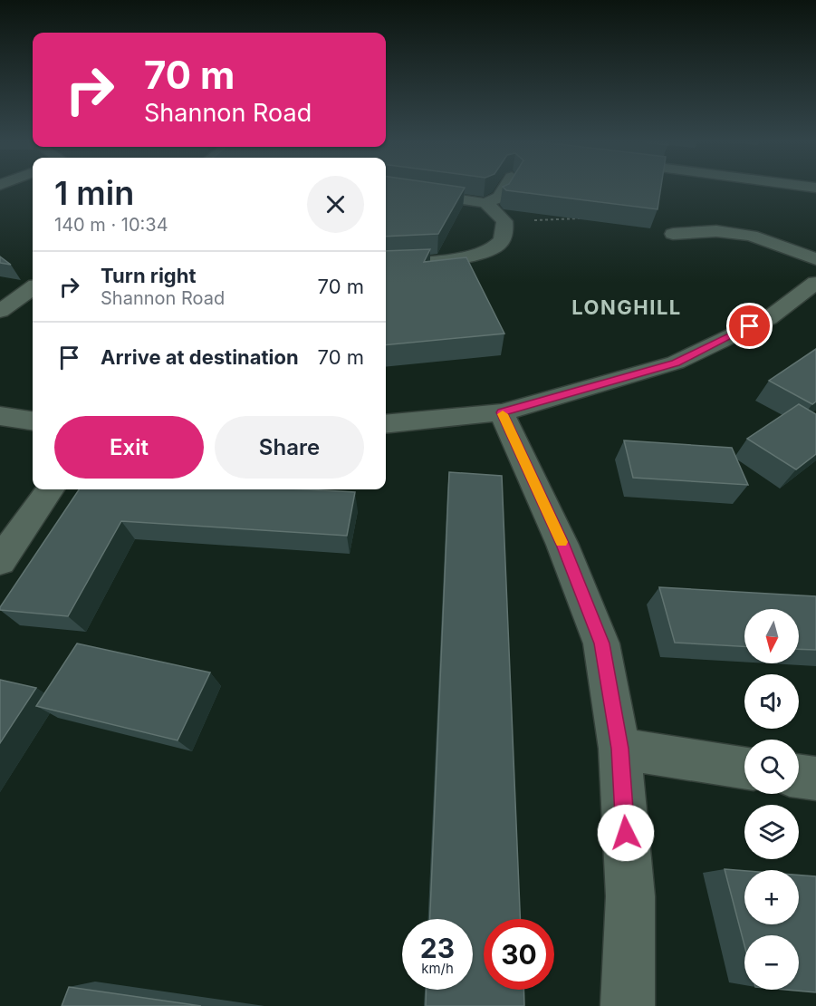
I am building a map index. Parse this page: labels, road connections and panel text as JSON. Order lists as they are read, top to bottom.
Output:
{
  "districts": ["LONGHILL"],
  "north": "bottom",
  "page": {
    "turn": ["70 m", "Shannon Road"],
    "heading": ["1 min", "140 m · 10:34"],
    "list": [
      {
        "name": "Turn right",
        "note": "Shannon Road",
        "value": "70 m"
      },
      {
        "name": "Arrive at destination",
        "value": "70 m"
      }
    ],
    "buttons": ["Exit", "Share"],
    "map_buttons": ["+", "−"],
    "speed": "23 km/h",
    "limit": "30"
  }
}
